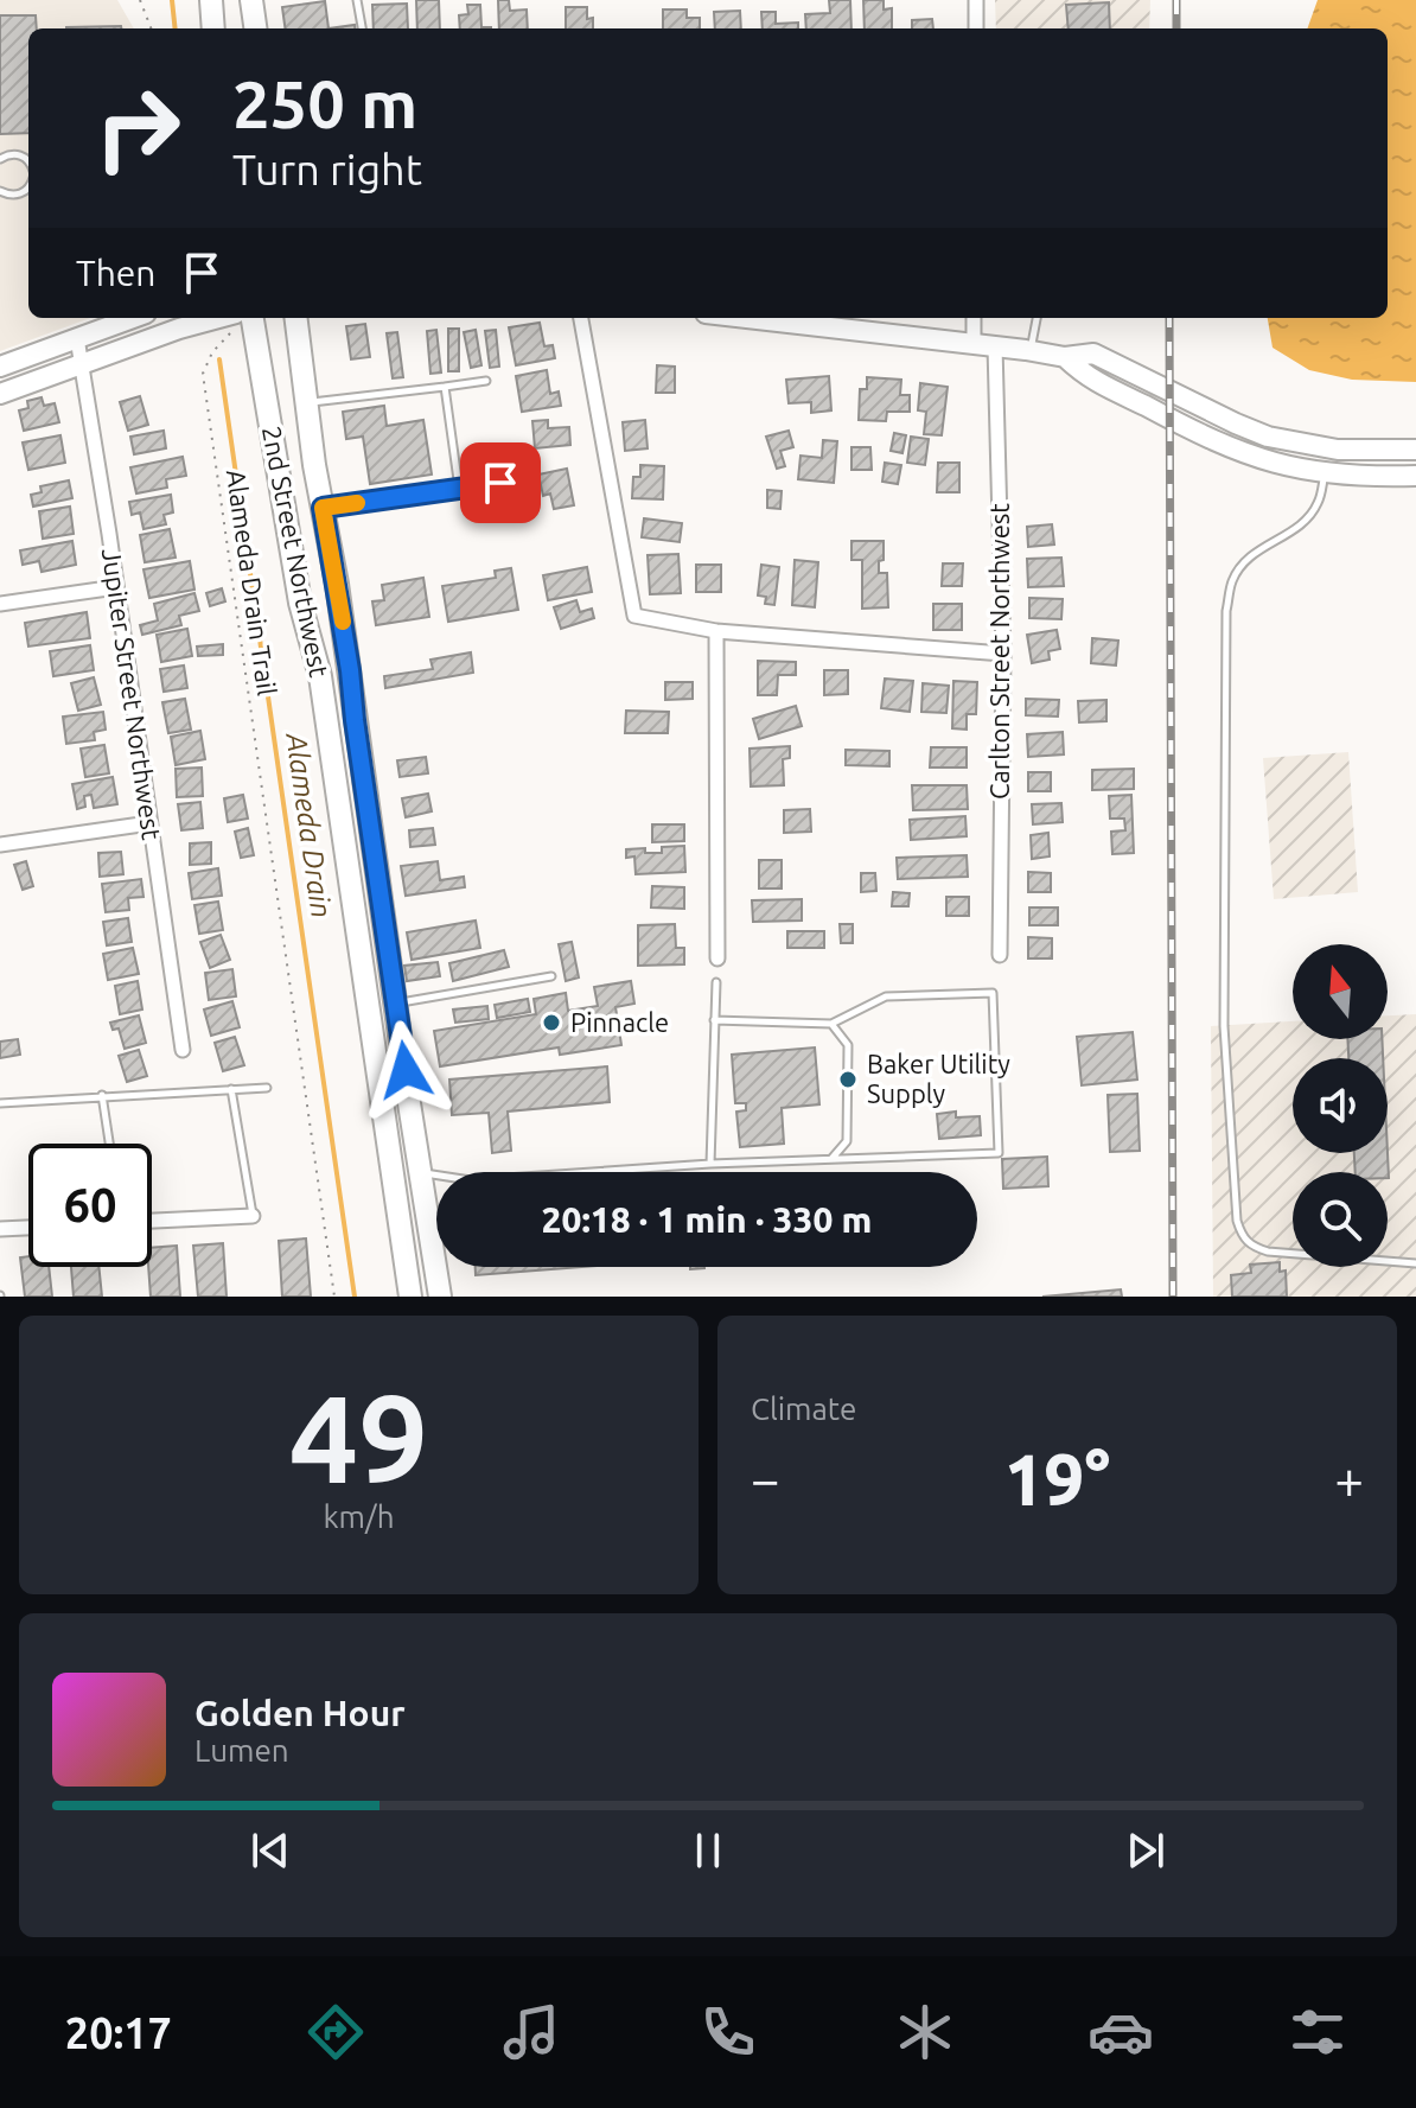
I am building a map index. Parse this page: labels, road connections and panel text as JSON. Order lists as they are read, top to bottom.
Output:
{
  "streets": {
    "main road": ["2nd Street Northwest"],
    "street": ["Carlton Street Northwest", "Jupiter Street Northwest"],
    "path": ["Alameda Drain Trail"]
  },
  "water": ["Alameda Drain"],
  "places": ["Pinnacle", "Baker Utility Supply"],
  "north": "top",
  "page": {
    "turn": ["250 m", "Turn right"],
    "then": "Then",
    "limit": "60",
    "trip": "20:18 · 1 min · 330 m",
    "tile": [
      ["49", "km/h"],
      "Climate"
    ],
    "heat": ["−", "19°", "+"],
    "song": ["Golden Hour", "Lumen"],
    "tabs": "20:17"
  }
}
